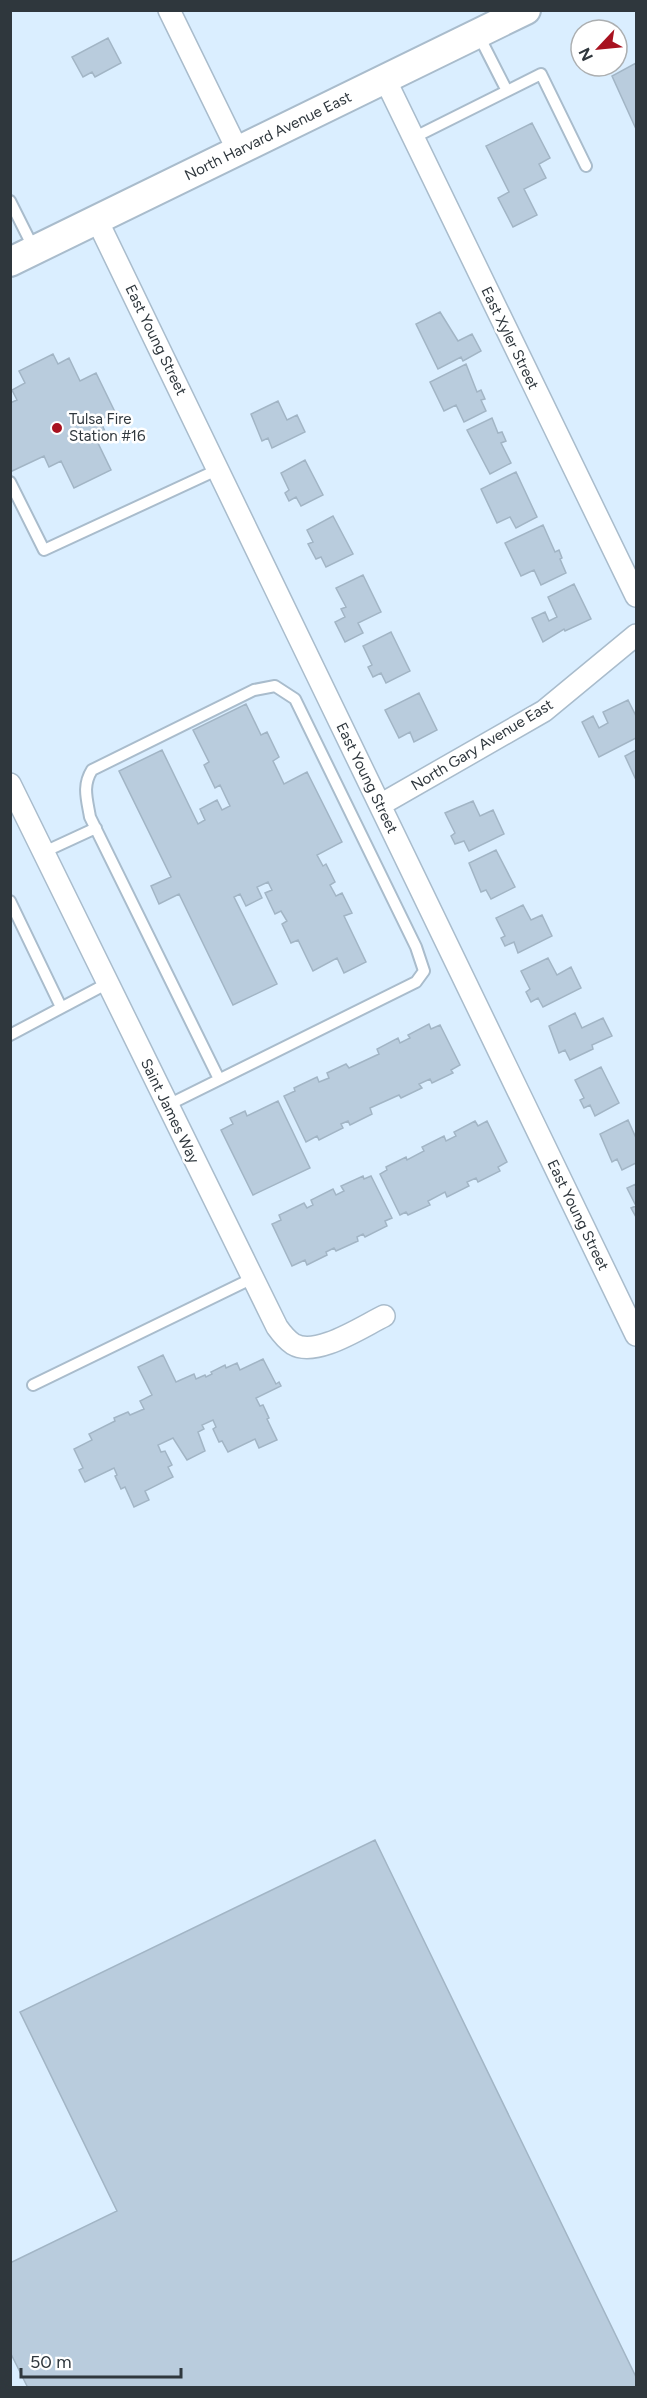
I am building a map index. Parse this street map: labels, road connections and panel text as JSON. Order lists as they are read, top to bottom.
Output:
{
  "streets": {
    "main road": ["North Harvard Avenue East"],
    "street": [
      "East Xyler Street",
      "East Young Street",
      "North Gary Avenue East",
      "Saint James Way"
    ]
  },
  "crossings": [
    ["North Harvard Avenue East", "East Xyler Street"],
    ["North Harvard Avenue East", "East Young Street"],
    ["East Young Street", "North Gary Avenue East"]
  ],
  "places": ["Tulsa Fire Station #16"],
  "scale_bar": "50 m",
  "north": "bottom left"
}
